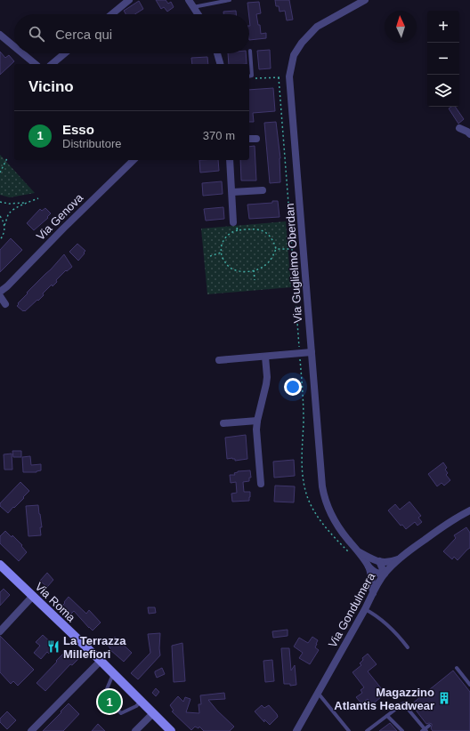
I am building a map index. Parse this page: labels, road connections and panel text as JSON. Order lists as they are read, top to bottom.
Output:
{
  "streets": {
    "main road": ["Via Roma"],
    "street": ["Via Genova", "Via Guglielmo Oberdan", "Via Gondulmera"]
  },
  "crossings": [
    ["Via Guglielmo Oberdan", "Via Gondulmera"]
  ],
  "places": {
    "restaurant": ["La Terrazza Millefiori"],
    "building": ["Magazzino Atlantis Headwear"]
  },
  "north": "top",
  "page": {
    "map_buttons": ["+", "−"],
    "search": "Cerca qui",
    "heading": "Vicino",
    "list": [
      {
        "mark": "1",
        "name": "Esso",
        "note": "Distributore",
        "value": "370 m"
      }
    ],
    "pins": "1"
  }
}
